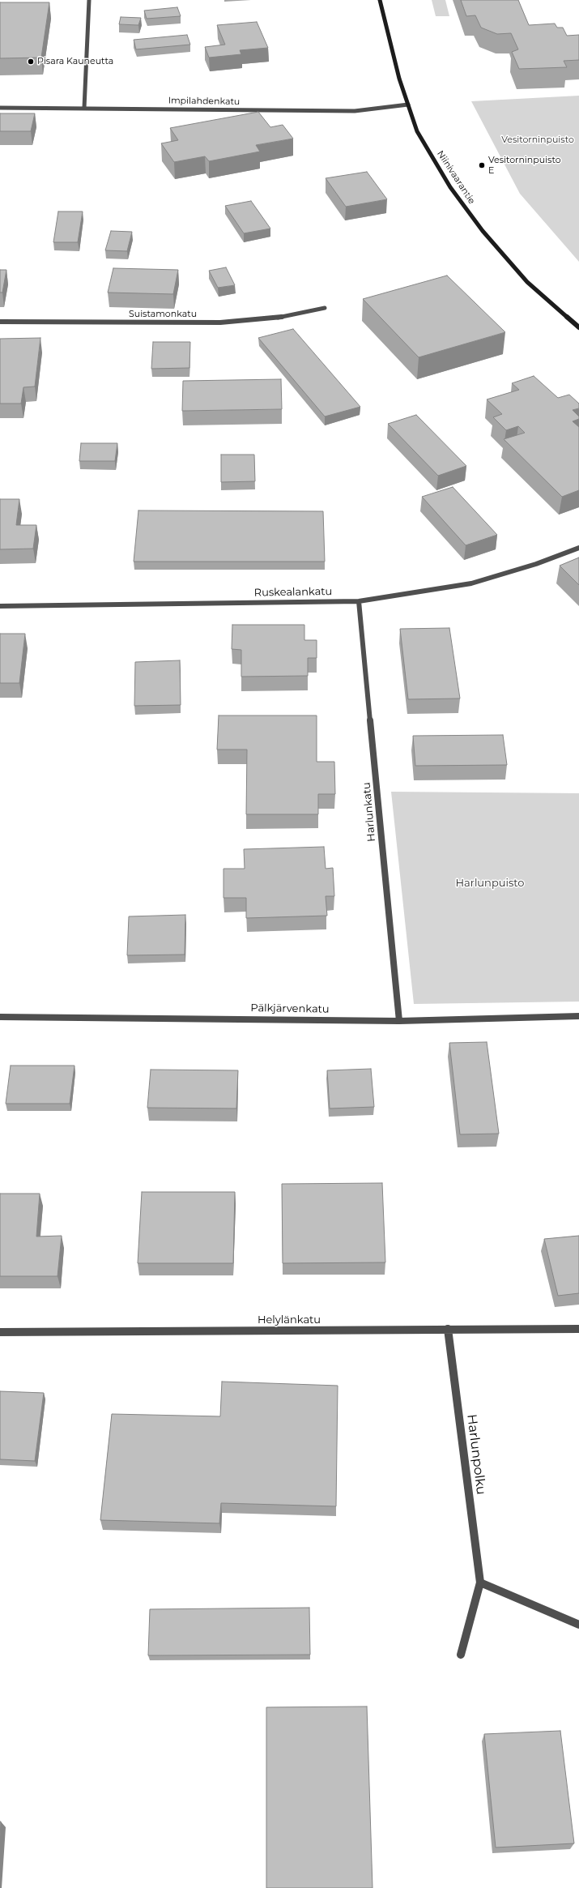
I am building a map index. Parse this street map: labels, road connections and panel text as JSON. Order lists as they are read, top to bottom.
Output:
{
  "streets": {
    "main road": ["Niinivaarantie"],
    "street": [
      "Impilahdenkatu",
      "Suistamonkatu",
      "Ruskealankatu",
      "Harlunkatu",
      "Pälkjärvenkatu",
      "Helylänkatu",
      "Harlunpolku"
    ]
  },
  "crossings": [
    ["Impilahdenkatu", "Niinivaarantie"],
    ["Ruskealankatu", "Harlunkatu"],
    ["Harlunkatu", "Pälkjärvenkatu"],
    ["Helylänkatu", "Harlunpolku"]
  ],
  "parks": ["Vesitorninpuisto", "Harlunpuisto"],
  "places": ["Pisara Kauneutta", "Vesitorninpuisto E"]
}
